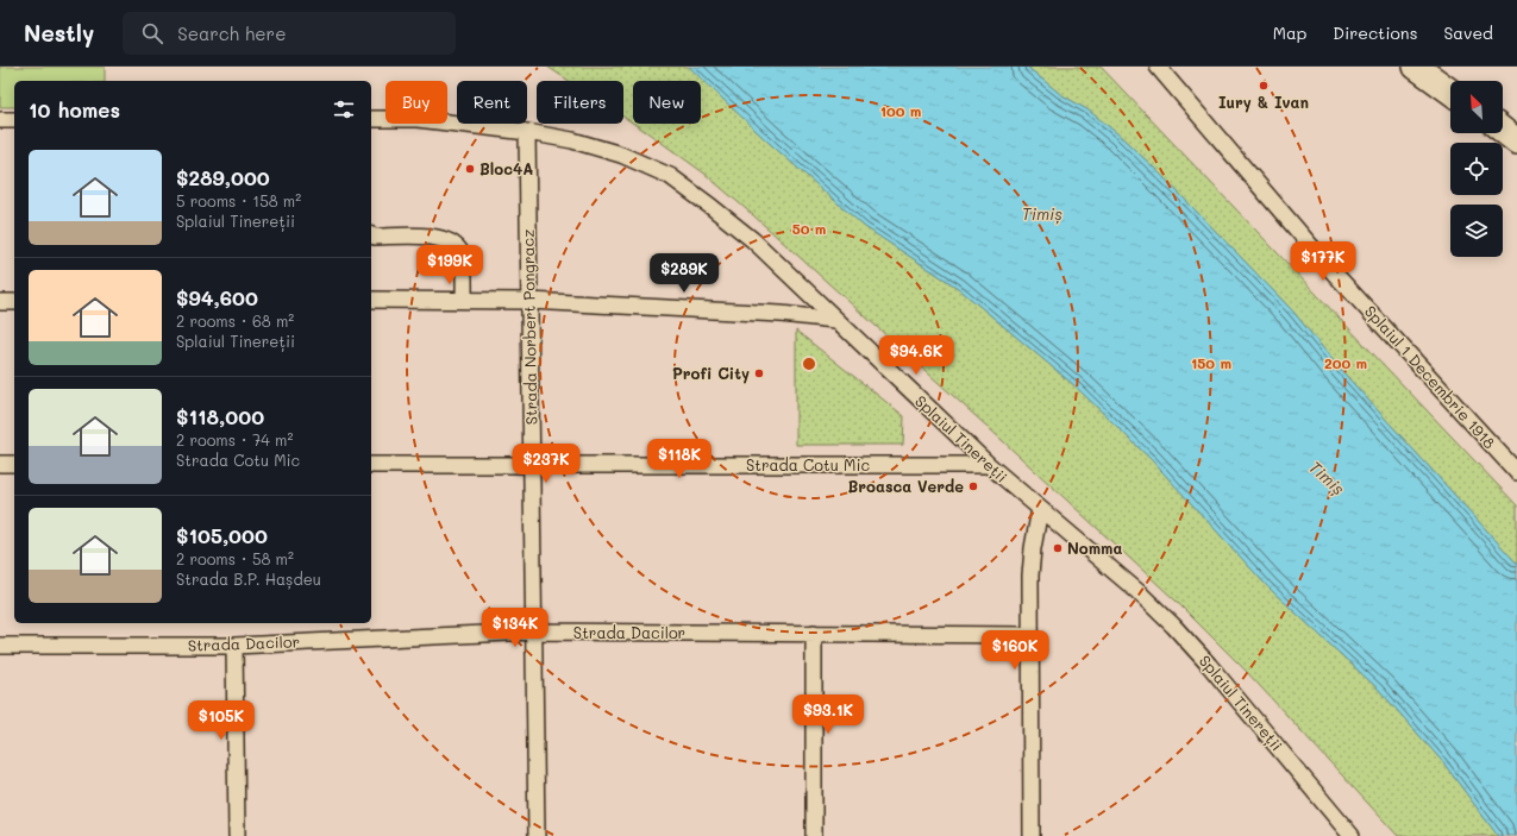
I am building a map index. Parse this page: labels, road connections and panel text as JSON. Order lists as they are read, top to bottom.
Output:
{
  "streets": {
    "street": [
      "Strada Norbert Pongracz",
      "Splaiul 1 Decembrie 1918",
      "Splaiul Tinereții",
      "Strada Cotu Mic",
      "Strada Dacilor"
    ]
  },
  "crossings": [
    ["Strada Norbert Pongracz", "Splaiul Tinereții"],
    ["Strada Norbert Pongracz", "Strada Cotu Mic"],
    ["Strada Norbert Pongracz", "Strada Dacilor"],
    ["Splaiul Tinereții", "Strada Cotu Mic"]
  ],
  "water": ["Timiș"],
  "places": [
    "Iury & Ivan",
    "Bloc4A",
    "Profi City",
    "Broasca Verde",
    "Nomma"
  ],
  "north": "top left",
  "page": {
    "header": "Nestly",
    "search": "Search here",
    "nav": ["Map", "Directions", "Saved"],
    "chip": [
      "Buy",
      "Rent",
      "Filters",
      "New"
    ],
    "heading": "10 homes",
    "list": [
      {
        "name": "$289,000",
        "note": "5 rooms · 158 m² · Splaiul Tinereții"
      },
      {
        "name": "$94,600",
        "note": "2 rooms · 68 m² · Splaiul Tinereții"
      },
      {
        "name": "$118,000",
        "note": "2 rooms · 74 m² · Strada Cotu Mic"
      },
      {
        "name": "$105,000",
        "note": "2 rooms · 58 m² · Strada B.P. Hașdeu"
      }
    ],
    "price": [
      "$177K",
      "$199K",
      "$289K",
      "$94.6K",
      "$118K",
      "$237K",
      "$134K",
      "$160K",
      "$93.1K",
      "$105K"
    ]
  },
  "rings": [
    "100 m",
    "50 m",
    "150 m",
    "200 m"
  ]
}
